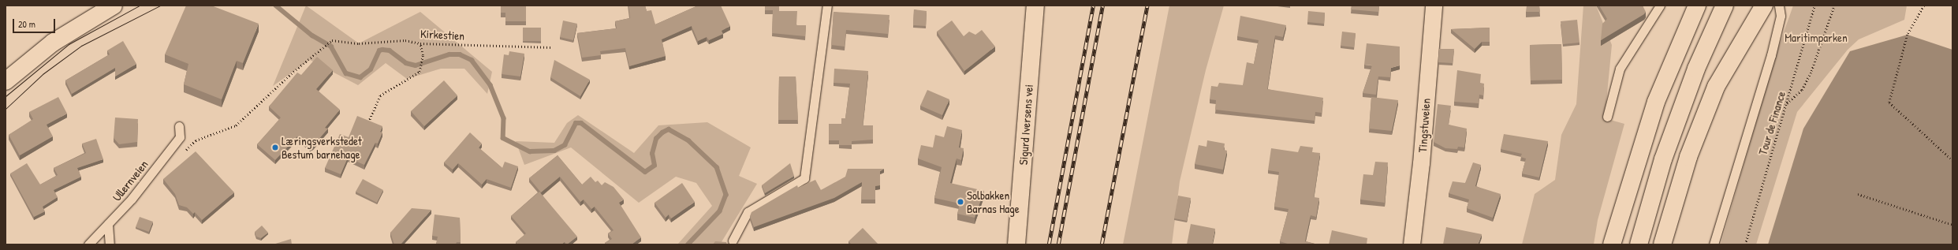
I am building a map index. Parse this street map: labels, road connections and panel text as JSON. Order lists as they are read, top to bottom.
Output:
{
  "streets": {
    "main road": ["Sigurd Iversens vei"],
    "street": ["Tingstuveien"],
    "lane": ["Ullernveien"],
    "path": ["Kirkestien", "Tour de Finance"]
  },
  "parks": ["Maritimparken"],
  "places": ["Læringsverkstedet Bestum barnehage", "Solbakken Barnas Hage"],
  "scale_bar": "20 m"
}
